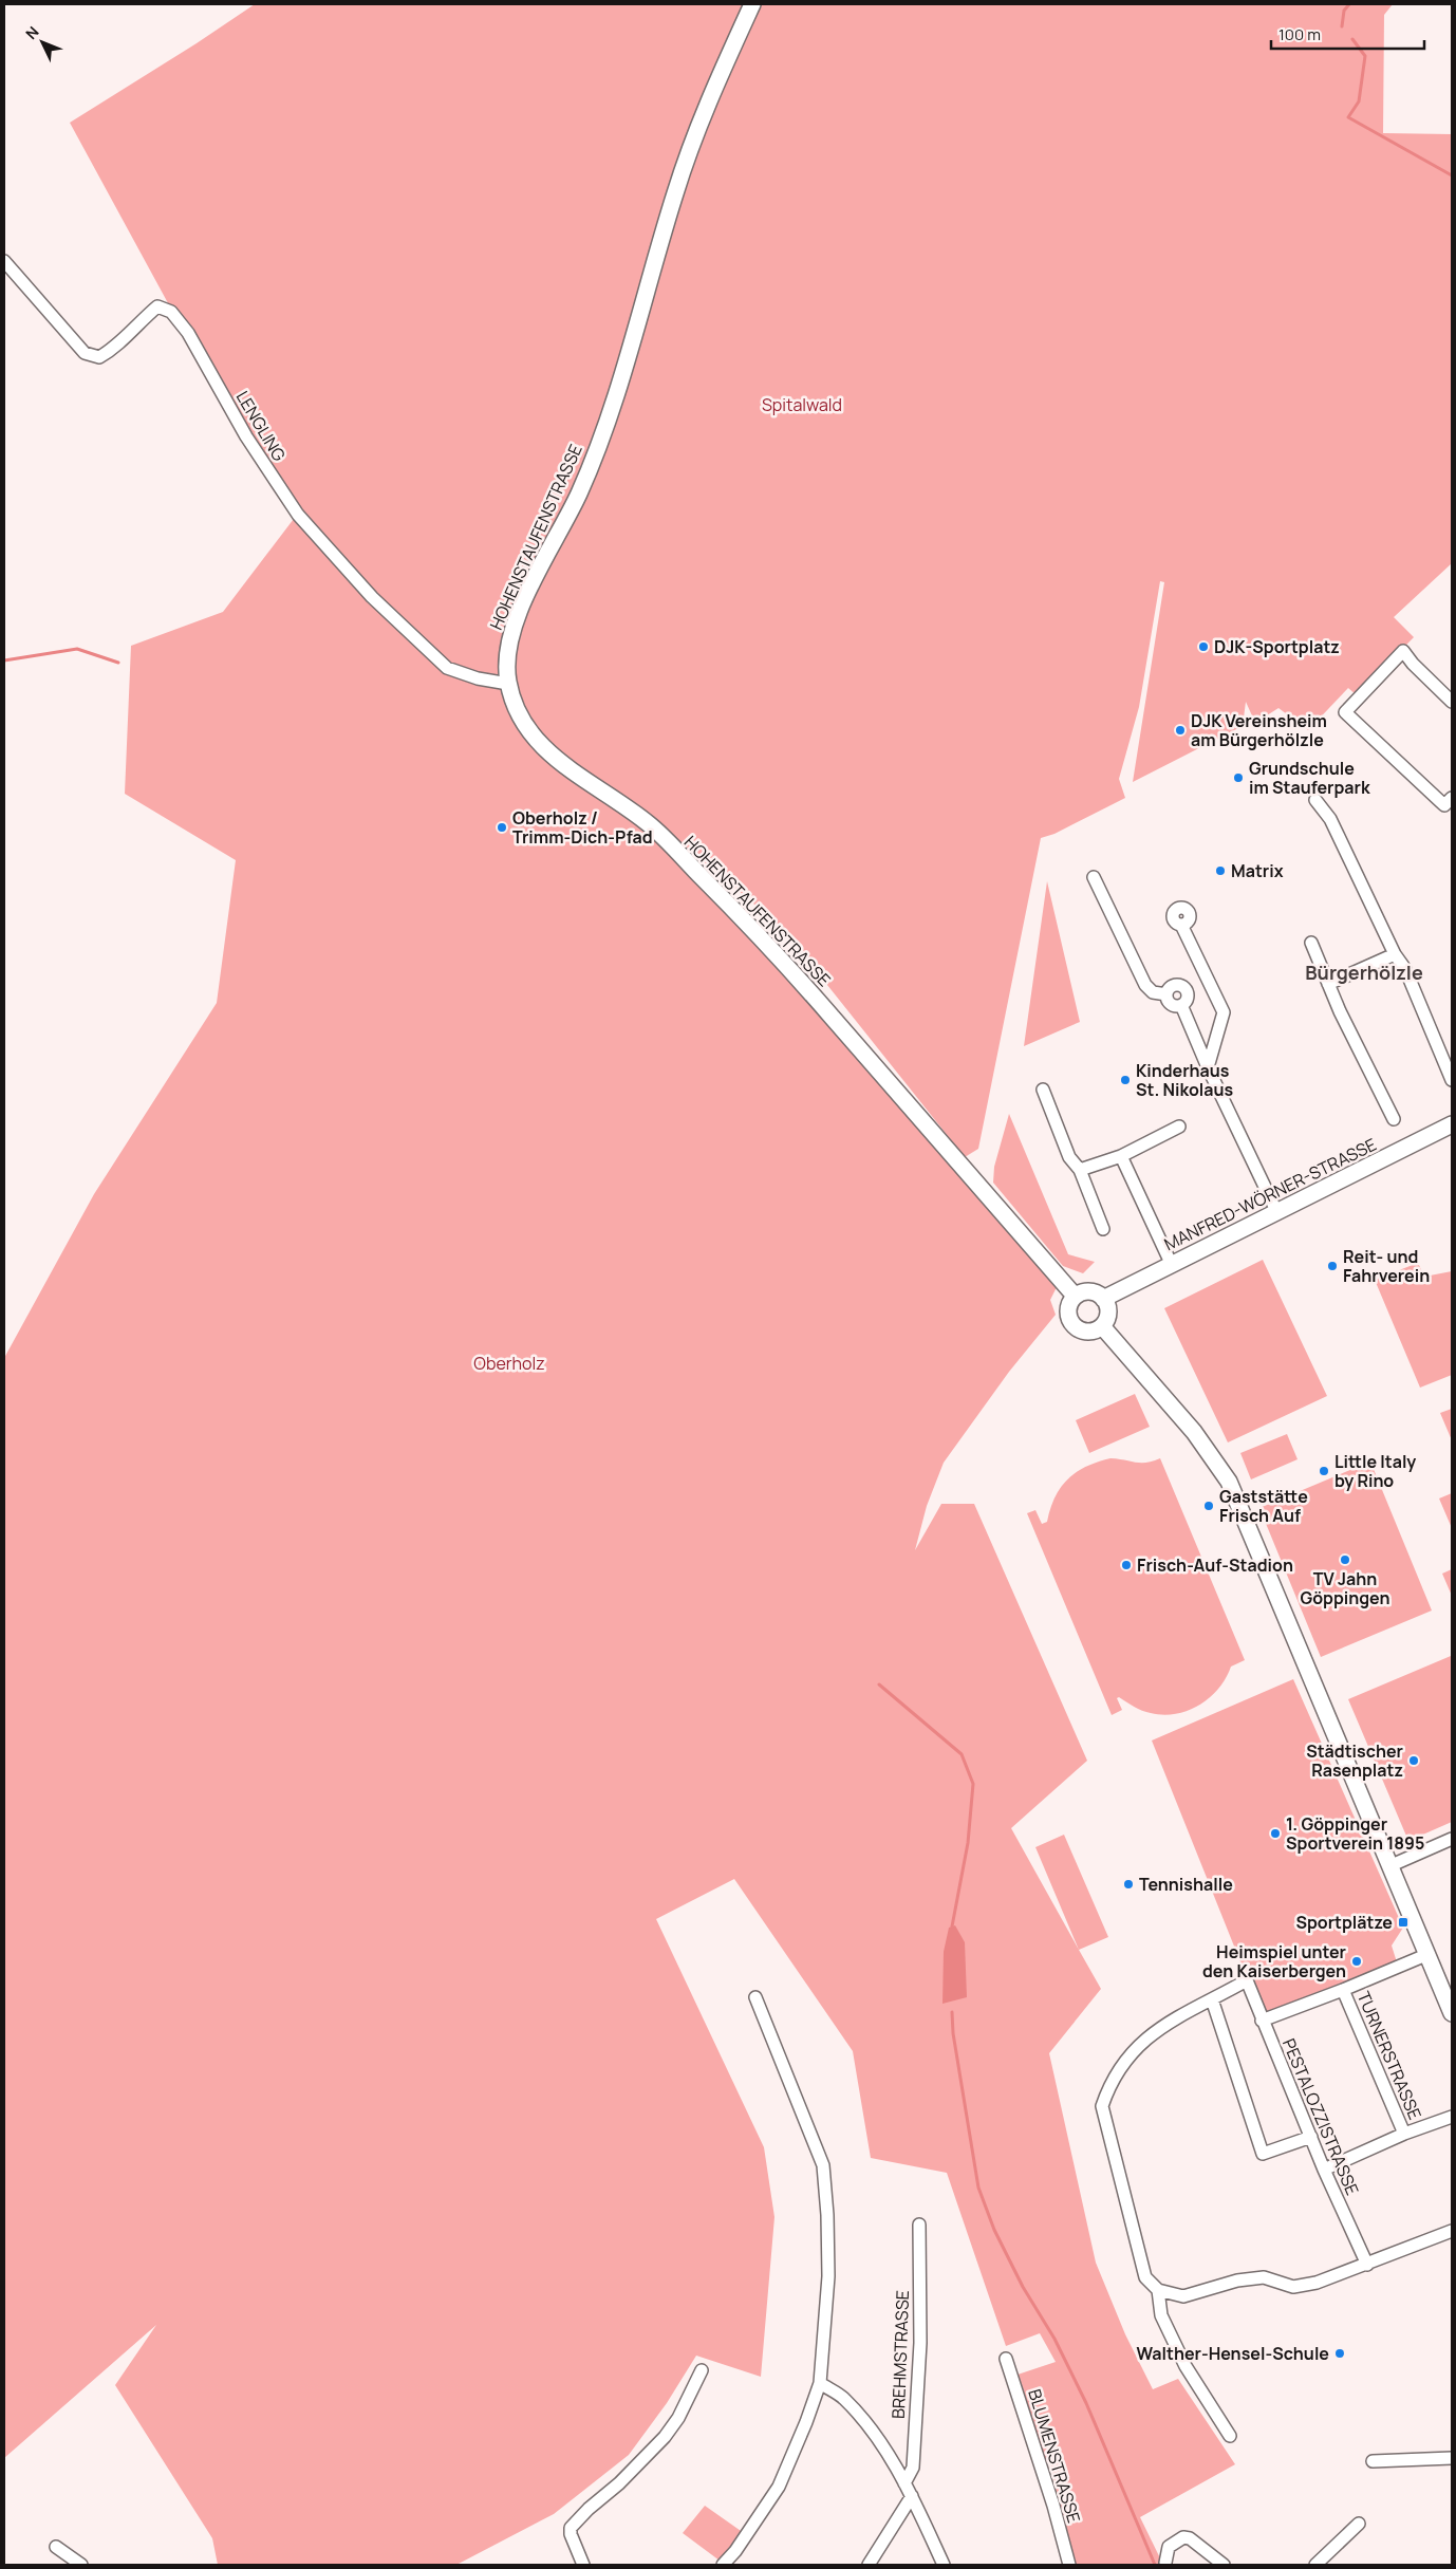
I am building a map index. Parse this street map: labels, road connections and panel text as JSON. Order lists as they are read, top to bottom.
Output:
{
  "streets": {
    "main road": ["HOHENSTAUFENSTRASSE", "MANFRED-WÖRNER-STRASSE"],
    "street": [
      "LENGLING",
      "TURNERSTRASSE",
      "PESTALOZZISTRASSE",
      "BREHMSTRASSE",
      "BLUMENSTRASSE"
    ]
  },
  "crossings": [
    ["LENGLING", "HOHENSTAUFENSTRASSE"],
    ["HOHENSTAUFENSTRASSE", "MANFRED-WÖRNER-STRASSE"],
    ["TURNERSTRASSE", "PESTALOZZISTRASSE"]
  ],
  "districts": ["Bürgerhölzle"],
  "parks": ["Spitalwald", "Oberholz"],
  "places": {
    "other": [
      "DJK-Sportplatz",
      "DJK Vereinsheim am Bürgerhölzle",
      "Grundschule im Stauferpark",
      "Oberholz / Trimm-Dich-Pfad",
      "Matrix",
      "Kinderhaus St. Nikolaus",
      "Reit- und Fahrverein",
      "Little Italy by Rino",
      "Gaststätte Frisch Auf",
      "TV Jahn Göppingen",
      "Frisch-Auf-Stadion",
      "Städtischer Rasenplatz",
      "1. Göppinger Sportverein 1895",
      "Tennishalle",
      "Heimspiel unter den Kaiserbergen",
      "Walther-Hensel-Schule"
    ],
    "transit": ["Sportplätze"]
  },
  "scale_bar": "100 m",
  "north": "top left"
}
